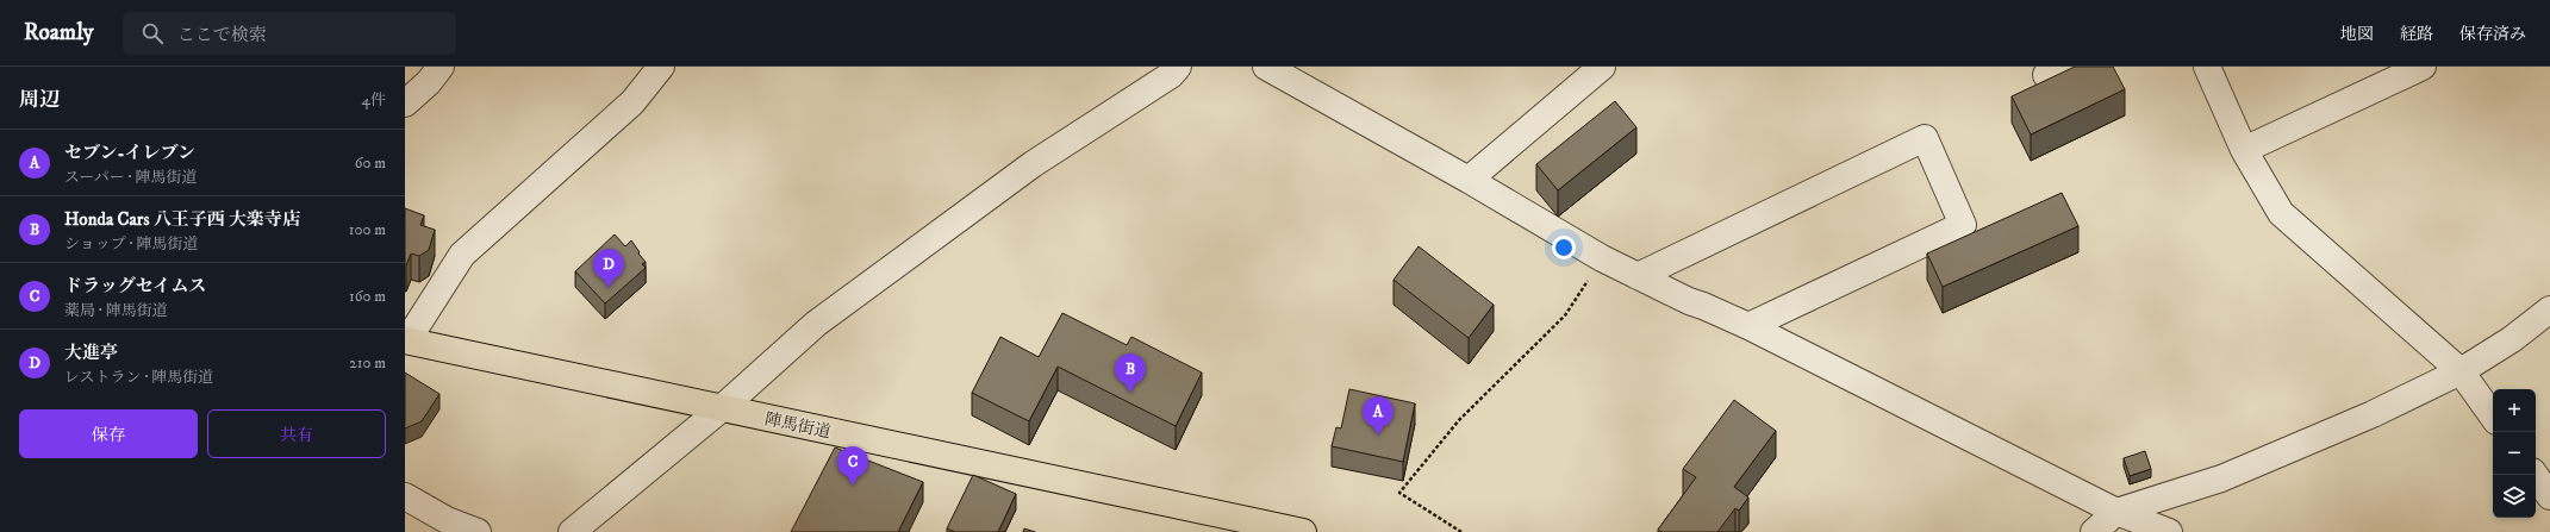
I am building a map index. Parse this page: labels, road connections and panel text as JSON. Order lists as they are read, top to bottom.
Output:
{
  "streets": {
    "main road": ["陣馬街道"]
  },
  "page": {
    "header": "Roamly",
    "search": "ここで検索",
    "nav": ["地図", "経路", "保存済み"],
    "heading": ["周辺", "4件"],
    "list": [
      {
        "mark": "A",
        "name": "セブン-イレブン",
        "note": "スーパー · 陣馬街道",
        "value": "60 m"
      },
      {
        "mark": "B",
        "name": "Honda Cars 八王子西 大楽寺店",
        "note": "ショップ · 陣馬街道",
        "value": "100 m"
      },
      {
        "mark": "C",
        "name": "ドラッグセイムス",
        "note": "薬局 · 陣馬街道",
        "value": "160 m"
      },
      {
        "mark": "D",
        "name": "大進亭",
        "note": "レストラン · 陣馬街道",
        "value": "210 m"
      }
    ],
    "pins": [
      "D",
      "B",
      "A",
      "C"
    ],
    "map_buttons": ["+", "−"],
    "buttons": ["保存", "共有"]
  }
}
